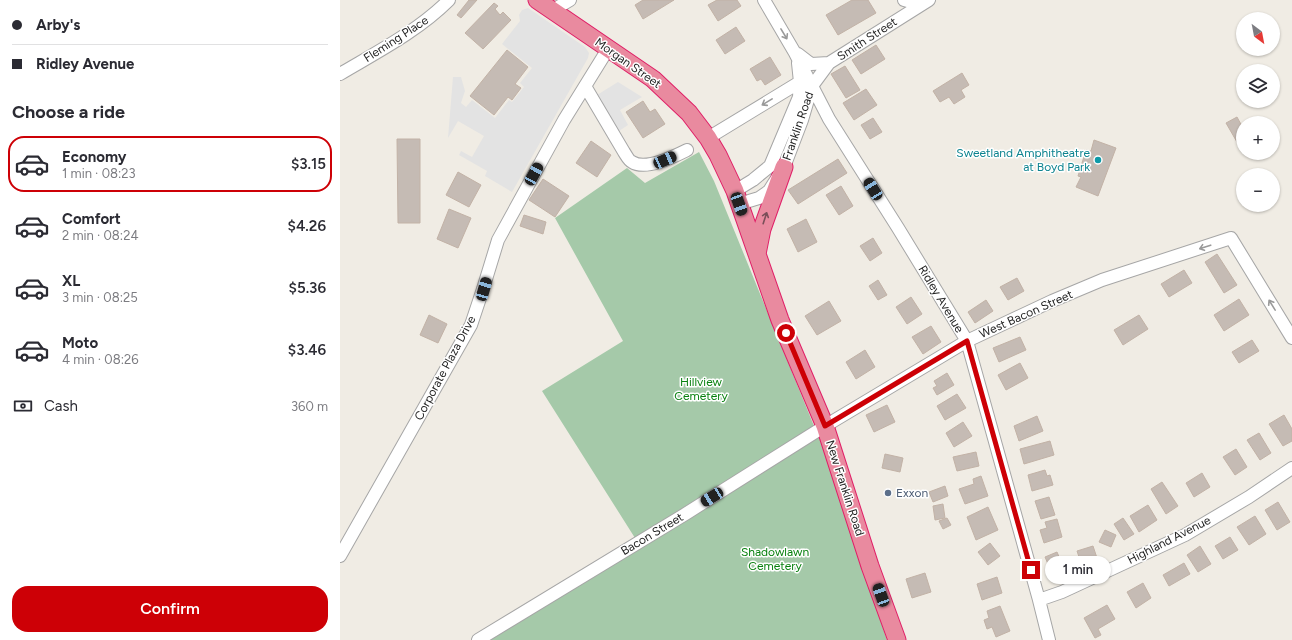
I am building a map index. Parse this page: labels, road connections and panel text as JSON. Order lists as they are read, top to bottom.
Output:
{
  "streets": {
    "highway": ["Morgan Street", "New Franklin Road"],
    "street": [
      "Fleming Place",
      "Smith Street",
      "Franklin Road",
      "Ridley Avenue",
      "West Bacon Street",
      "Corporate Plaza Drive",
      "Bacon Street",
      "Highland Avenue"
    ]
  },
  "crossings": [
    ["Smith Street", "Franklin Road"],
    ["Smith Street", "Ridley Avenue"],
    ["Morgan Street", "Corporate Plaza Drive"],
    ["Morgan Street", "New Franklin Road"],
    ["Franklin Road", "Ridley Avenue"],
    ["Franklin Road", "New Franklin Road"],
    ["Ridley Avenue", "West Bacon Street"],
    ["Ridley Avenue", "Highland Avenue"],
    ["West Bacon Street", "New Franklin Road"],
    ["West Bacon Street", "Bacon Street"],
    ["New Franklin Road", "Bacon Street"]
  ],
  "one_way": ["West Bacon Street"],
  "parks": ["Hillview Cemetery", "Shadowlawn Cemetery"],
  "places": ["Sweetland Amphitheatre at Boyd Park", "Exxon"],
  "north": "bottom right",
  "page": {
    "banner": ["Arby's", "Ridley Avenue"],
    "map_buttons": ["+", "−"],
    "heading": "Choose a ride",
    "list": [
      {
        "name": "Economy",
        "note": "1 min · 08:23",
        "value": "$3.15"
      },
      {
        "name": "Comfort",
        "note": "2 min · 08:24",
        "value": "$4.26"
      },
      {
        "name": "XL",
        "note": "3 min · 08:25",
        "value": "$5.36"
      },
      {
        "name": "Moto",
        "note": "4 min · 08:26",
        "value": "$3.46"
      }
    ],
    "pay": ["Cash", "360 m"],
    "bubble": "1 min",
    "buttons": "Confirm"
  }
}
